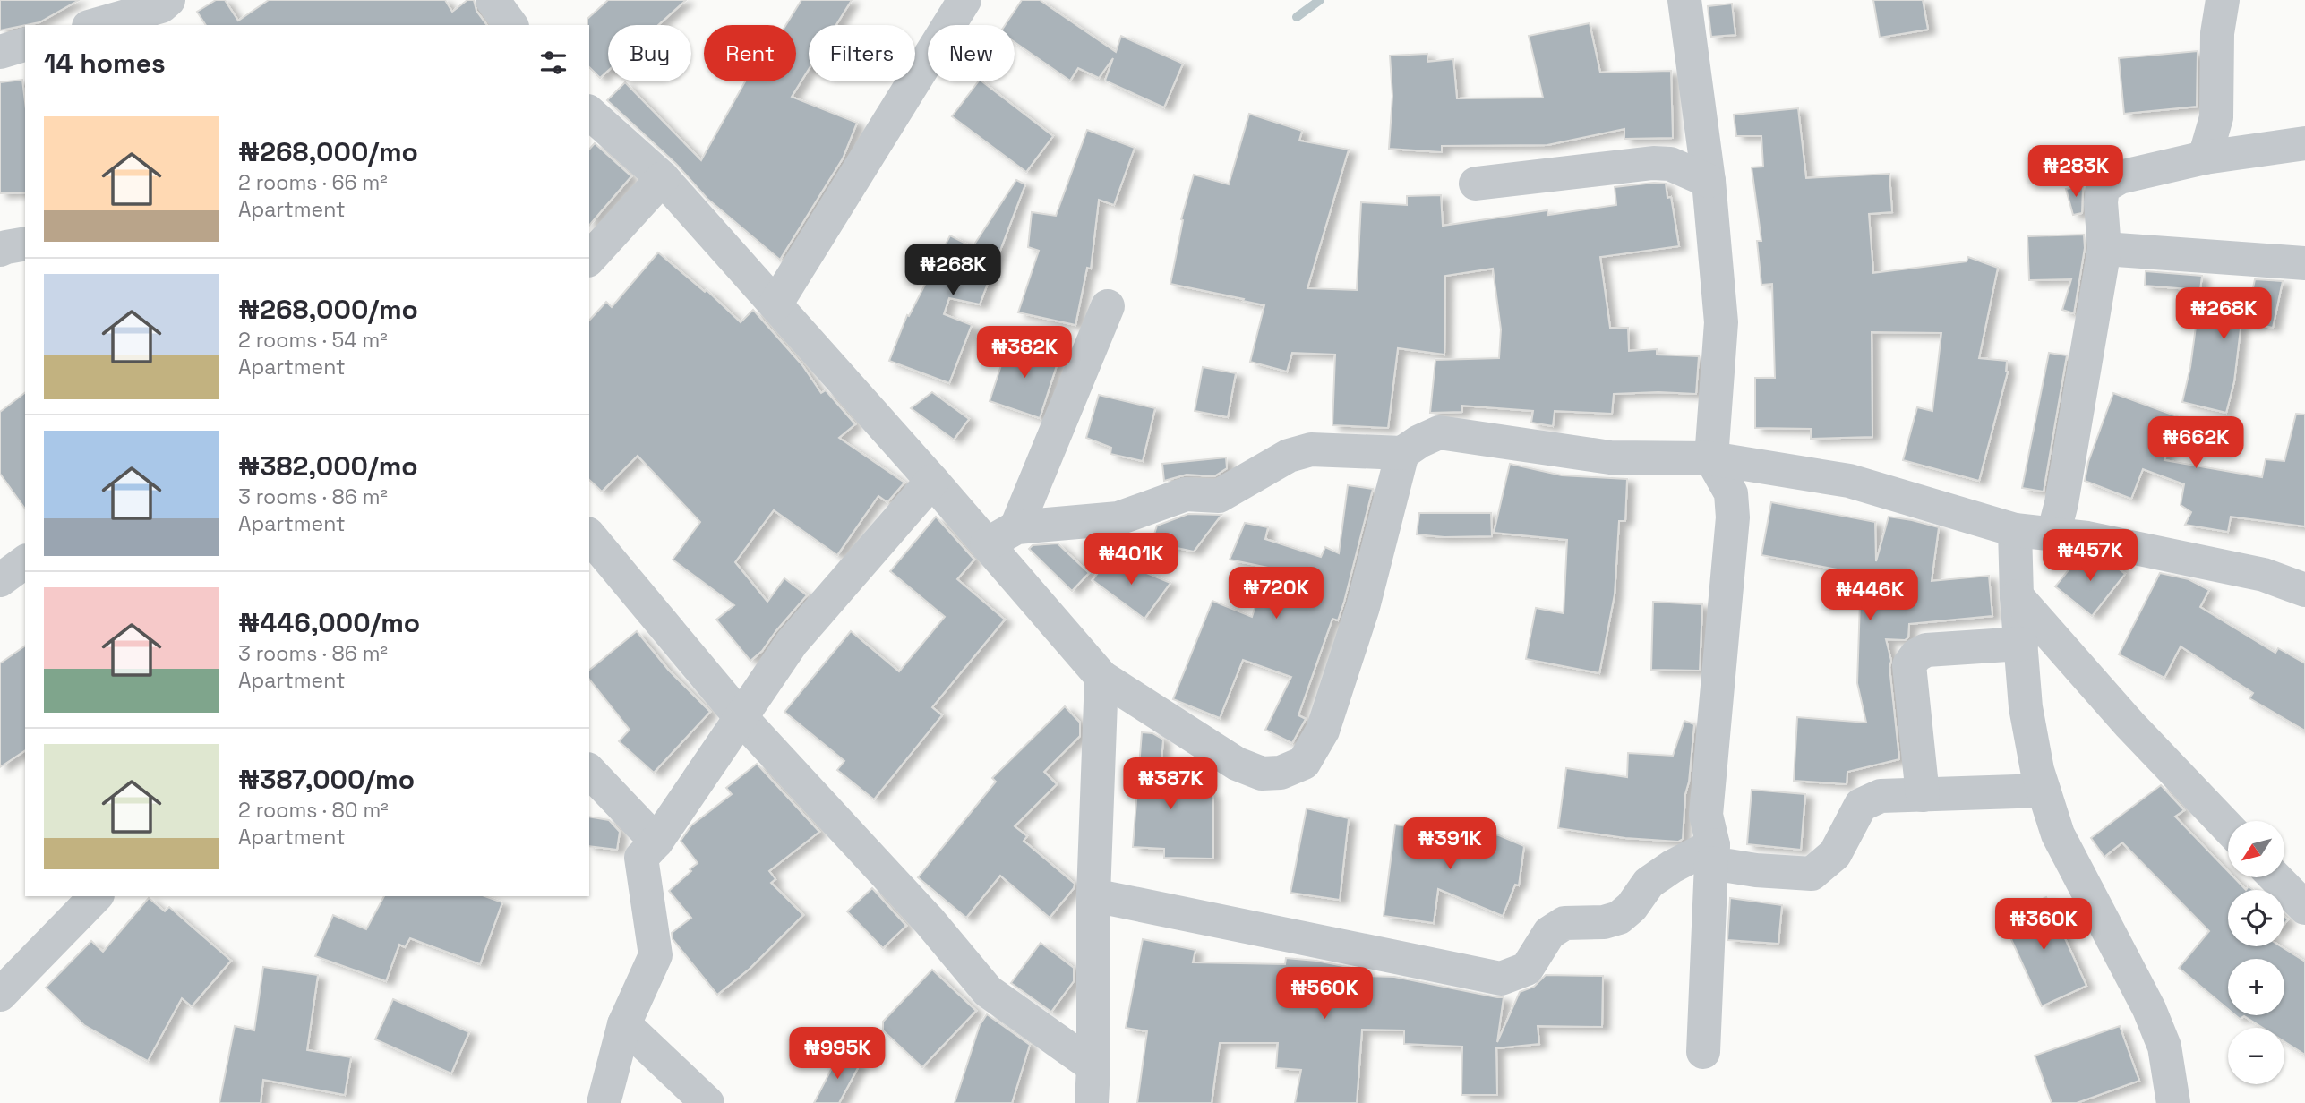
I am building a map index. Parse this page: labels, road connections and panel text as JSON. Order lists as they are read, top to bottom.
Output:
{
  "north": "bottom left",
  "page": {
    "chip": [
      "Buy",
      "Rent",
      "Filters",
      "New"
    ],
    "heading": "14 homes",
    "list": [
      {
        "name": "₦268,000/mo",
        "note": "2 rooms · 66 m² · Apartment"
      },
      {
        "name": "₦268,000/mo",
        "note": "2 rooms · 54 m² · Apartment"
      },
      {
        "name": "₦382,000/mo",
        "note": "3 rooms · 86 m² · Apartment"
      },
      {
        "name": "₦446,000/mo",
        "note": "3 rooms · 86 m² · Apartment"
      },
      {
        "name": "₦387,000/mo",
        "note": "2 rooms · 80 m² · Apartment"
      }
    ],
    "price": [
      "₦283K",
      "₦268K",
      "₦268K",
      "₦382K",
      "₦662K",
      "₦457K",
      "₦401K",
      "₦720K",
      "₦446K",
      "₦387K",
      "₦391K",
      "₦360K",
      "₦560K",
      "₦995K"
    ],
    "map_buttons": ["+", "−"]
  }
}
